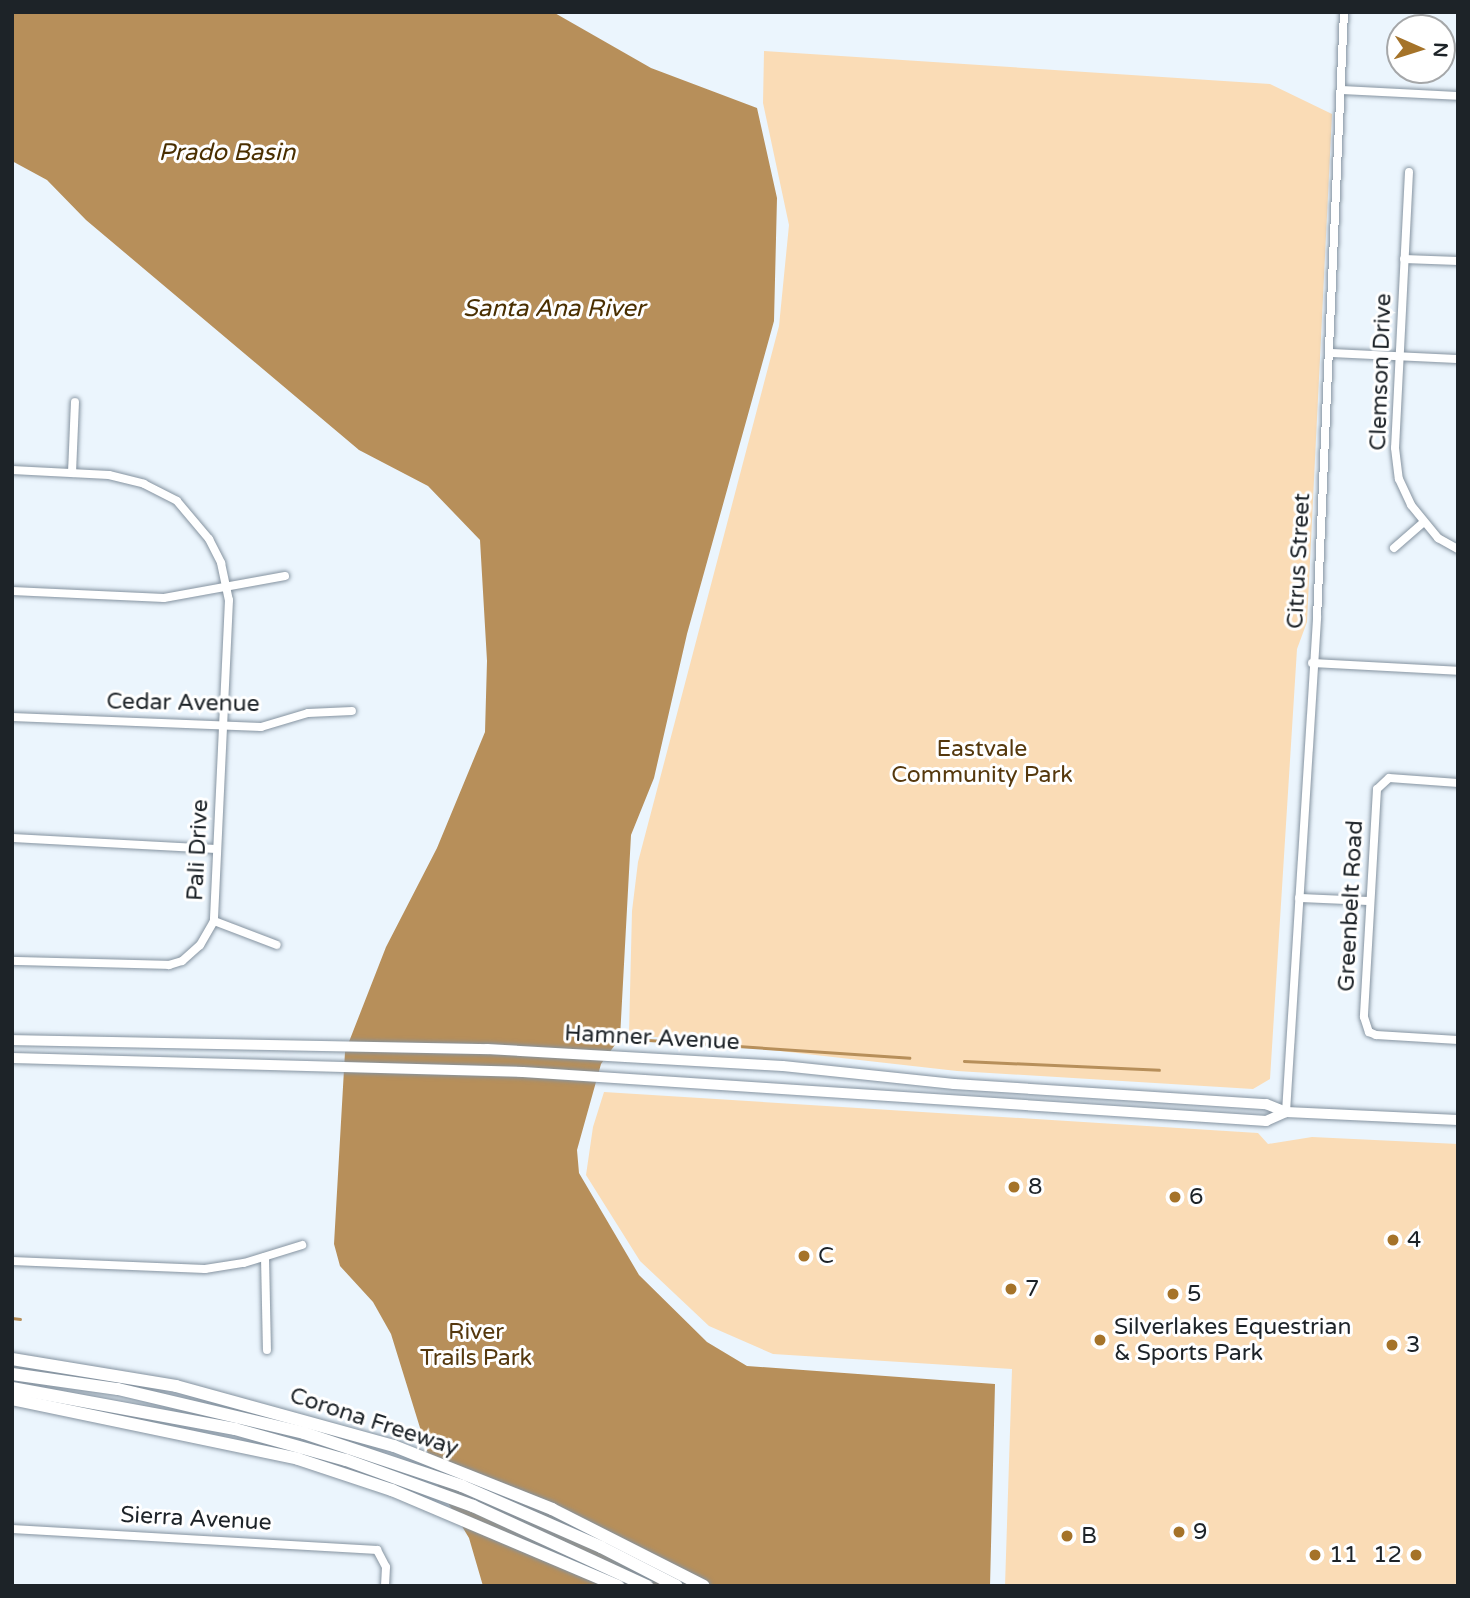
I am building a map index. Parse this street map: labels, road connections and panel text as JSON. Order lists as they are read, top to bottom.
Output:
{
  "streets": {
    "highway": ["Corona Freeway"],
    "main road": ["Hamner Avenue"],
    "street": [
      "Clemson Drive",
      "Citrus Street",
      "Cedar Avenue",
      "Pali Drive",
      "Greenbelt Road",
      "Sierra Avenue"
    ]
  },
  "crossings": [
    ["Citrus Street", "Hamner Avenue"],
    ["Cedar Avenue", "Pali Drive"]
  ],
  "water": ["Prado Basin", "Santa Ana River"],
  "parks": ["Eastvale Community Park", "River Trails Park"],
  "places": [
    "8",
    "6",
    "4",
    "C",
    "7",
    "5",
    "Silverlakes Equestrian & Sports Park",
    "3",
    "9",
    "B",
    "11",
    "12"
  ],
  "north": "right"
}
